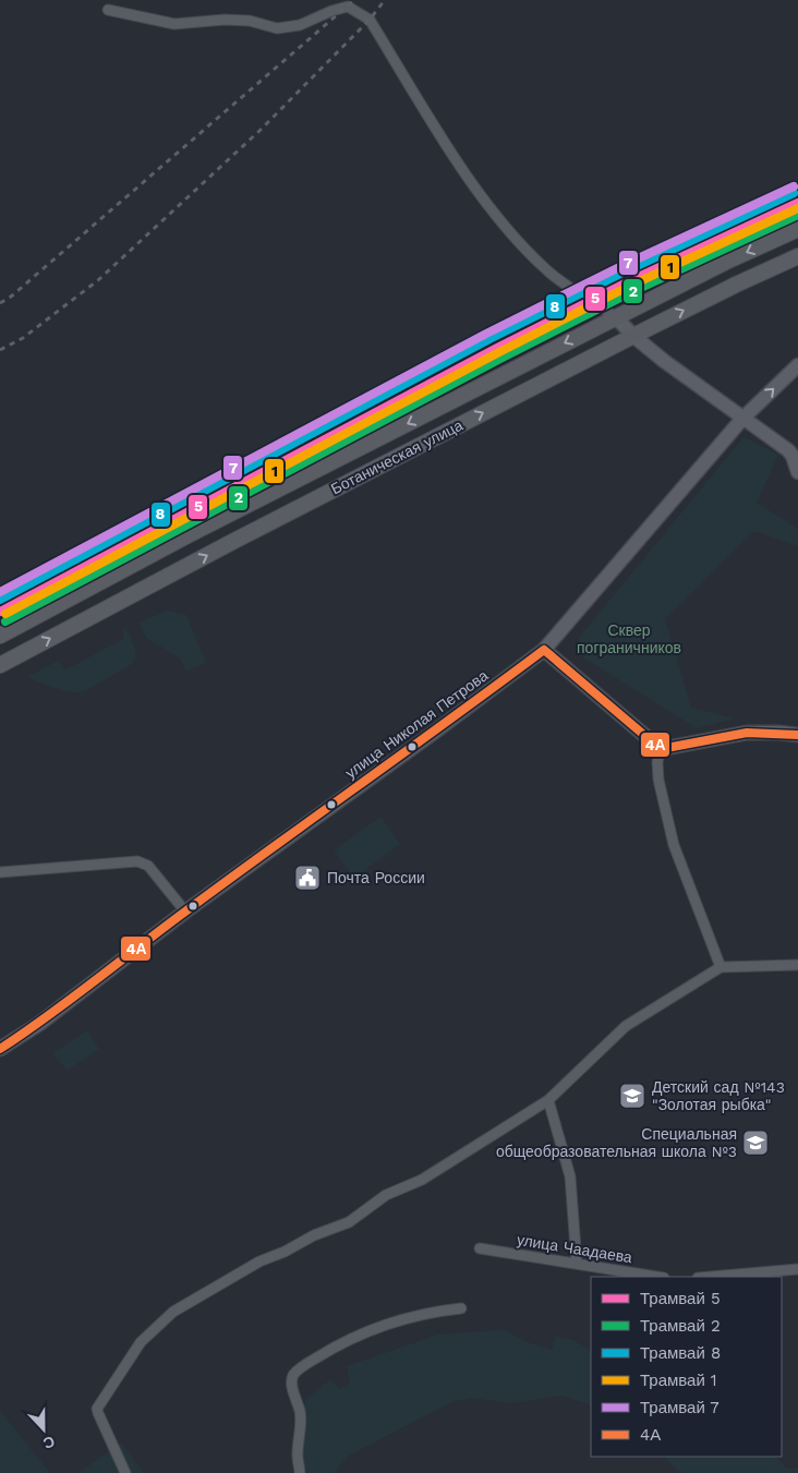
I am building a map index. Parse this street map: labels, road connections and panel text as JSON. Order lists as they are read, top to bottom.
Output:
{
  "streets": {
    "main road": ["Ботаническая улица", "улица Николая Петрова"],
    "street": ["улица Чаадаева"]
  },
  "parks": ["Сквер пограничников"],
  "places": {
    "public building": ["Почта России"],
    "school or university": ["Детский сад №143 \"Золотая рыбка\"", "Специальная общеобразовательная школа №3"]
  },
  "lines": [
    "tram line 7",
    "tram line 8",
    "tram line 5",
    "tram line 1",
    "tram line 2",
    "transit line 4А"
  ],
  "legend": [
    "Трамвай 5",
    "Трамвай 2",
    "Трамвай 8",
    "Трамвай 1",
    "Трамвай 7",
    "4А"
  ],
  "north": "bottom"
}
